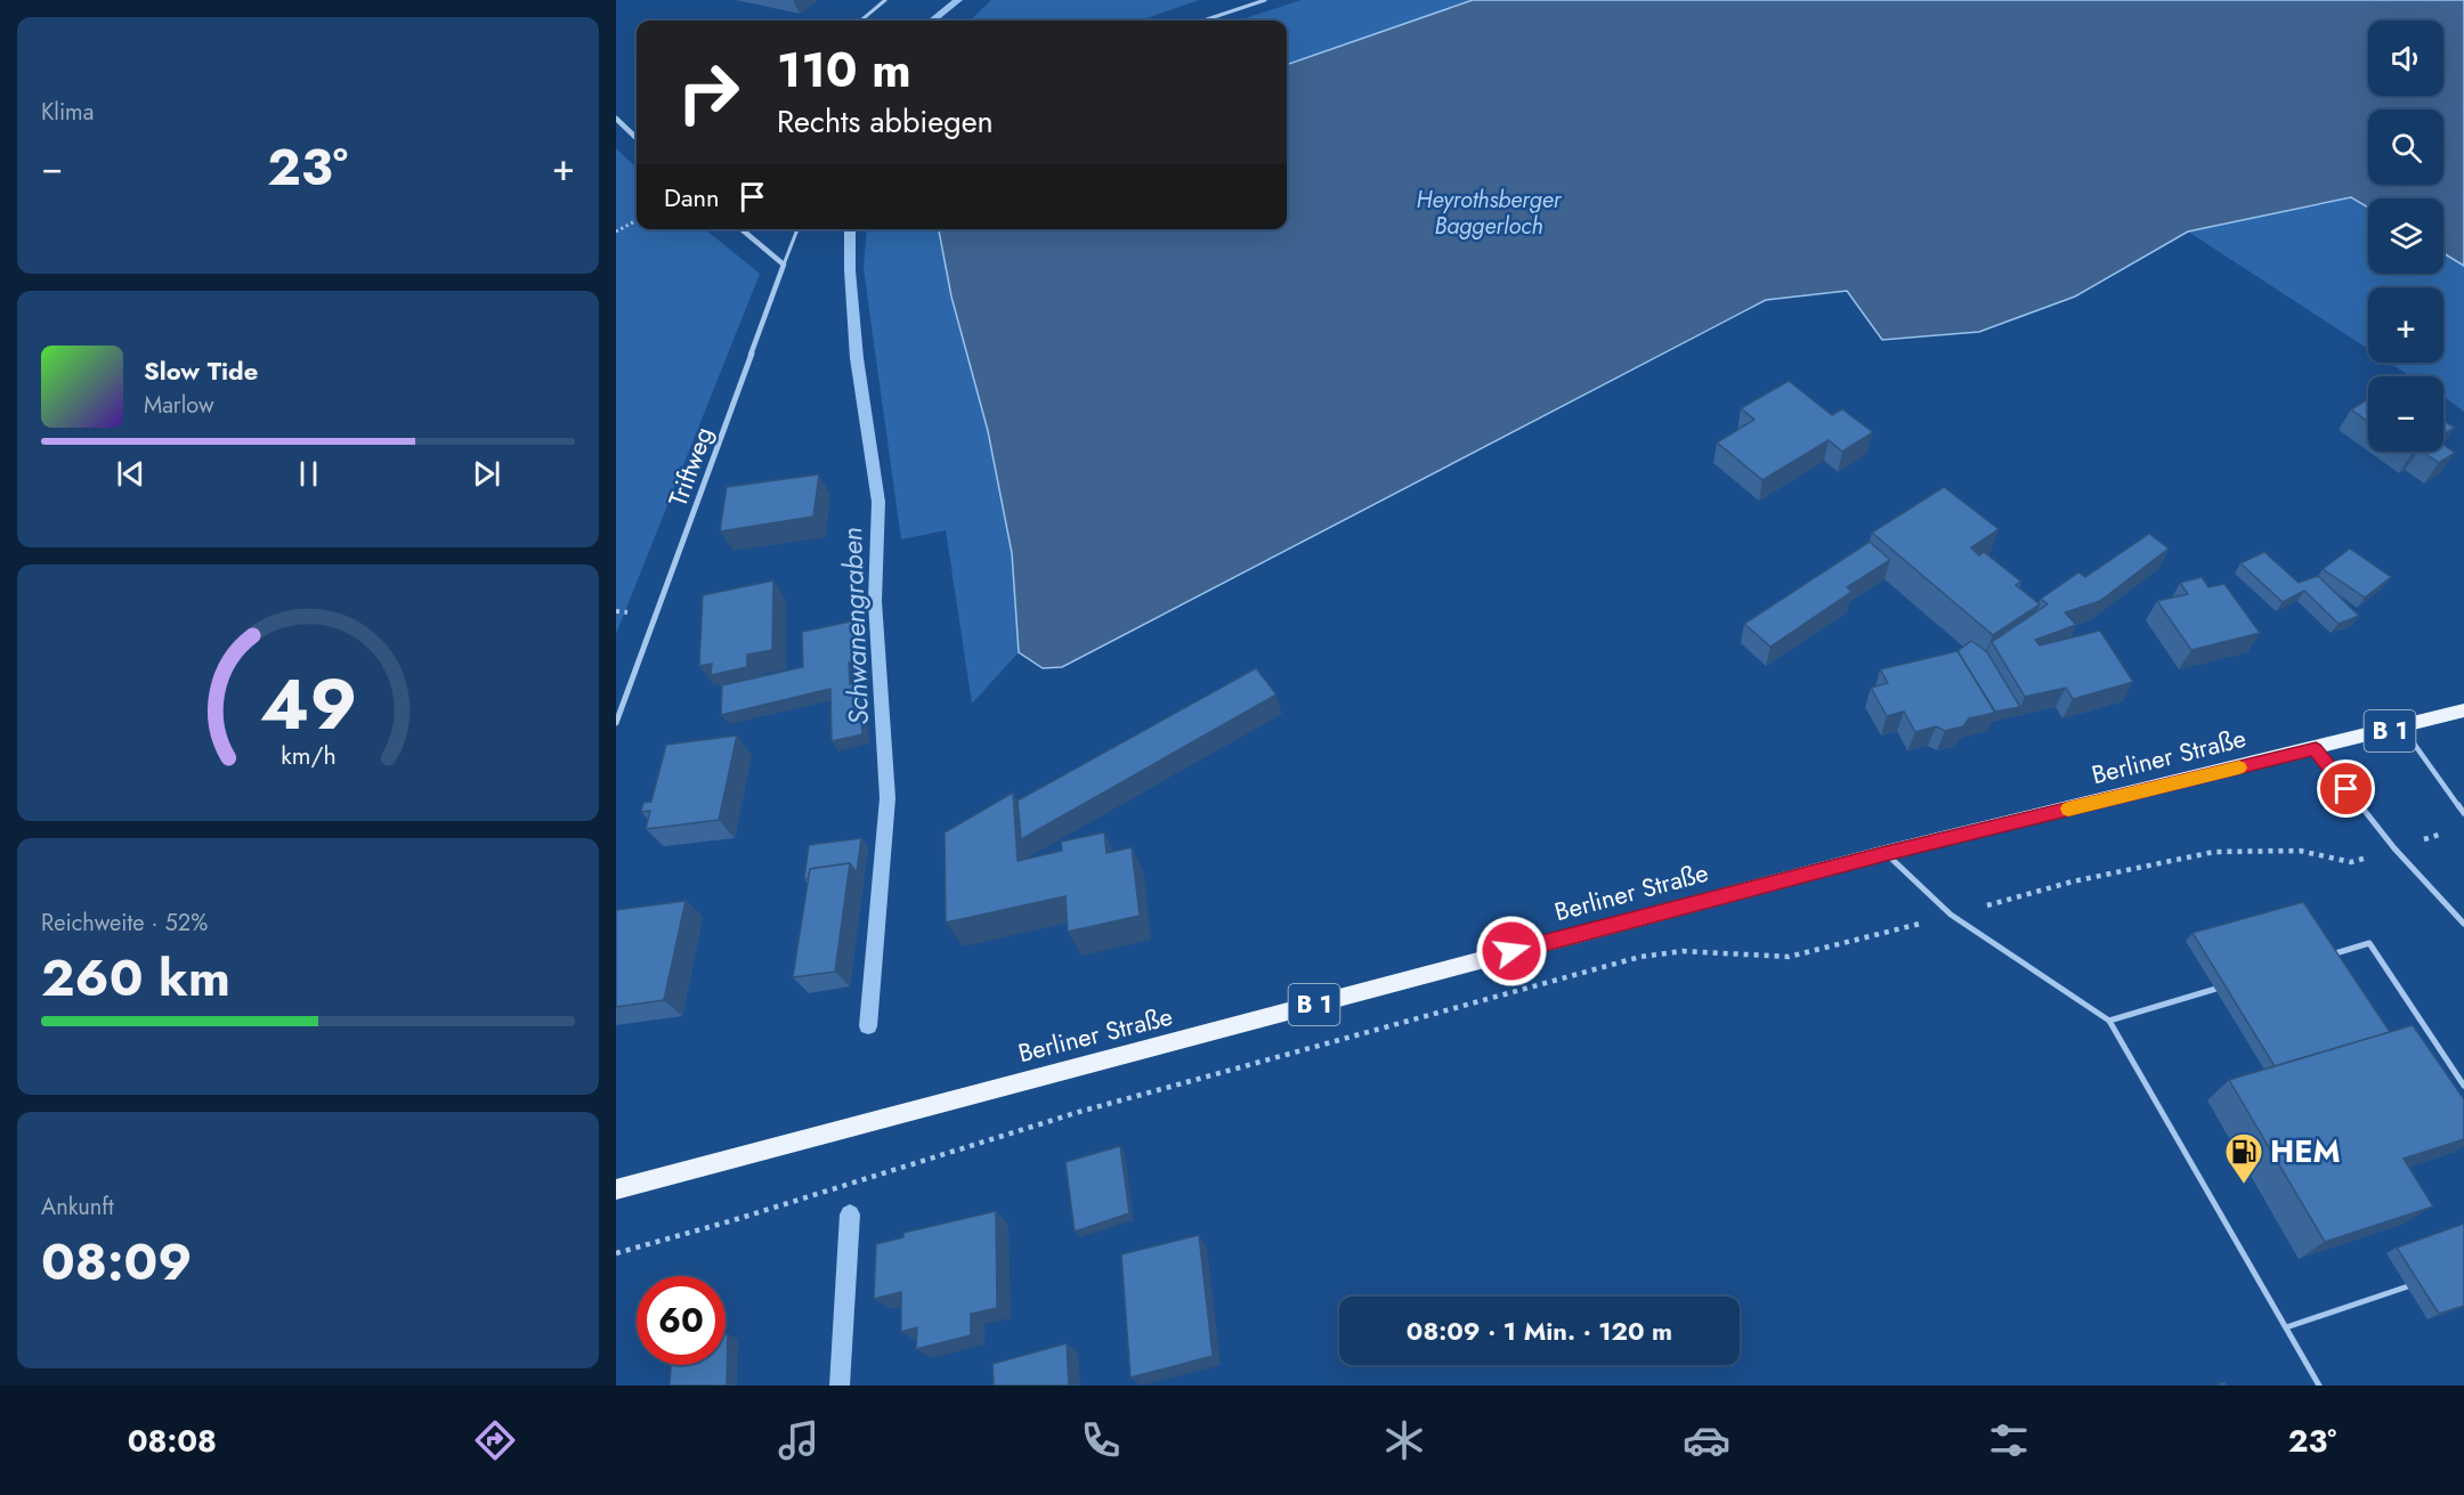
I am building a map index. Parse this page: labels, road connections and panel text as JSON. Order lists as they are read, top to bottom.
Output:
{
  "streets": {
    "main road": ["B 1", "Berliner Straße"],
    "street": ["Triftweg"]
  },
  "water": ["Heyrothsberger Baggerloch", "Schwanengraben"],
  "places": {
    "fuel station": ["HEM"]
  },
  "page": {
    "tile": [
      "Klima",
      ["Reichweite · 52%", "260 km"],
      ["Ankunft", "08:09"]
    ],
    "map_buttons": ["+", "−"],
    "turn": ["110 m", "Rechts abbiegen"],
    "heat": ["−", "23°", "+"],
    "then": "Dann",
    "song": ["Slow Tide", "Marlow"],
    "limit": "60",
    "trip": "08:09 · 1 Min. · 120 m",
    "tabs": ["08:08", "23°"],
    "gauge": ["49", "km/h"]
  }
}
